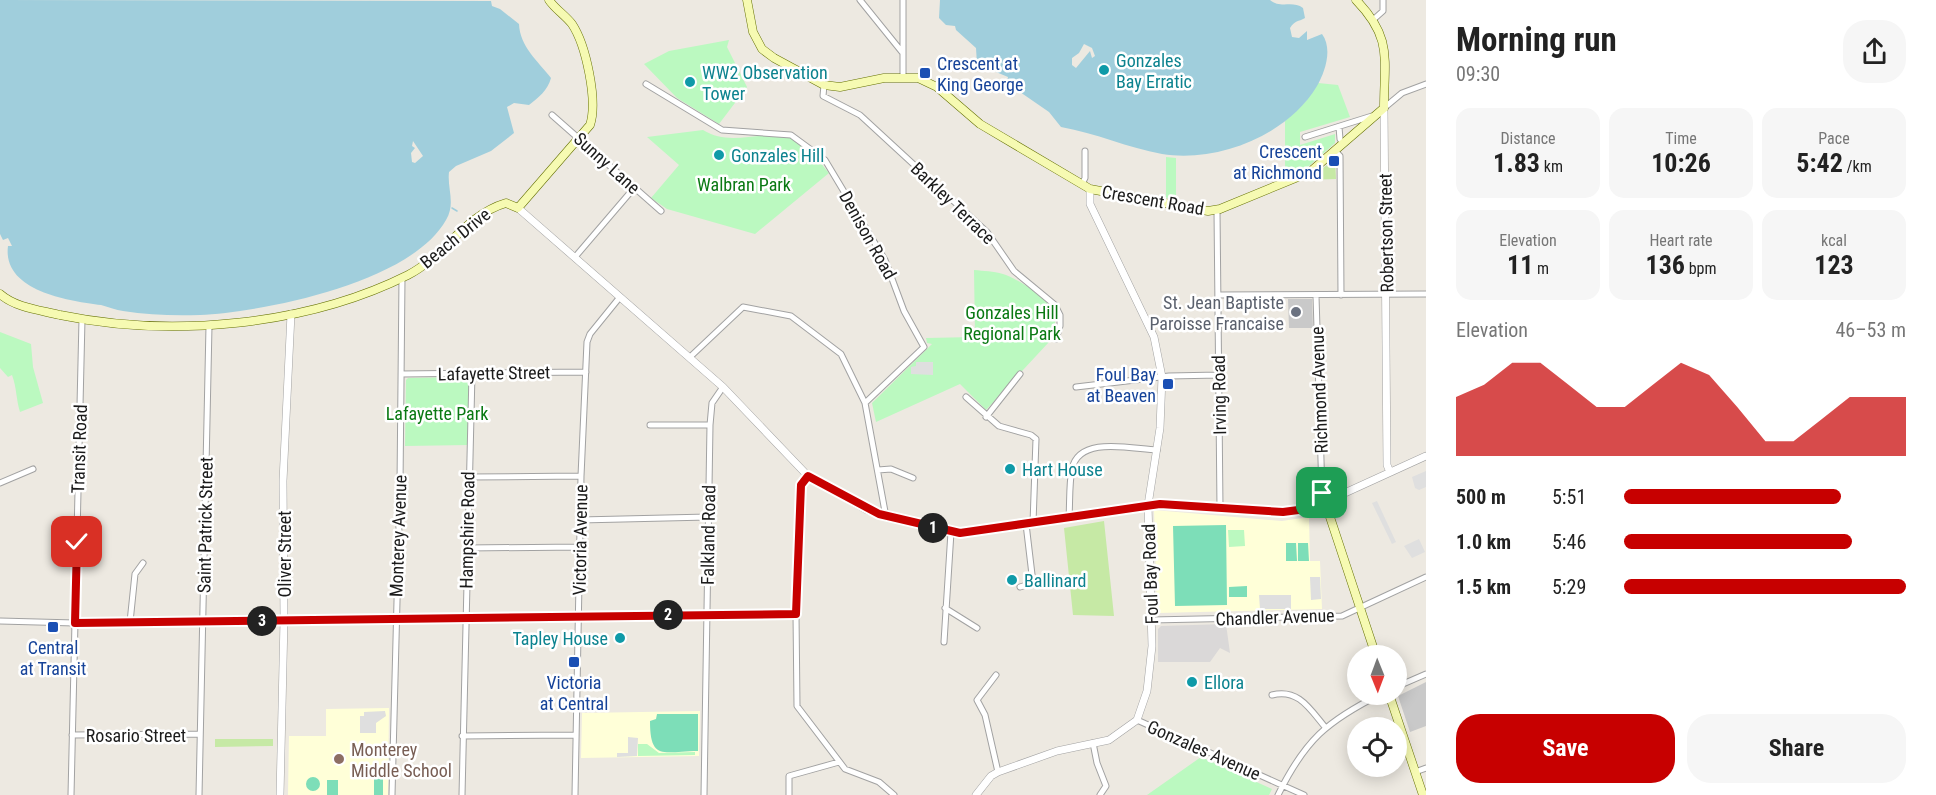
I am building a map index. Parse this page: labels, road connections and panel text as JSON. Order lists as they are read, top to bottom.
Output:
{
  "streets": {
    "main road": [
      "Crescent Road",
      "Robertson Street",
      "Beach Drive",
      "Richmond Avenue"
    ],
    "street": [
      "Sunny Lane",
      "Barkley Terrace",
      "Denison Road",
      "Lafayette Street",
      "Irving Road",
      "Transit Road",
      "Saint Patrick Street",
      "Hampshire Road",
      "Falkland Road",
      "Monterey Avenue",
      "Victoria Avenue",
      "Oliver Street",
      "Foul Bay Road",
      "Chandler Avenue",
      "Rosario Street",
      "Gonzales Avenue"
    ]
  },
  "crossings": [
    ["Crescent Road", "Robertson Street"],
    ["Crescent Road", "Irving Road"],
    ["Crescent Road", "Foul Bay Road"],
    ["Robertson Street", "Beach Drive"],
    ["Beach Drive", "Richmond Avenue"],
    ["Beach Drive", "Irving Road"],
    ["Beach Drive", "Transit Road"],
    ["Beach Drive", "Saint Patrick Street"],
    ["Beach Drive", "Falkland Road"],
    ["Beach Drive", "Monterey Avenue"],
    ["Beach Drive", "Victoria Avenue"],
    ["Beach Drive", "Oliver Street"],
    ["Beach Drive", "Foul Bay Road"],
    ["Lafayette Street", "Hampshire Road"],
    ["Lafayette Street", "Monterey Avenue"],
    ["Lafayette Street", "Victoria Avenue"],
    ["Richmond Avenue", "Chandler Avenue"],
    ["Transit Road", "Rosario Street"],
    ["Saint Patrick Street", "Rosario Street"],
    ["Foul Bay Road", "Chandler Avenue"],
    ["Foul Bay Road", "Gonzales Avenue"]
  ],
  "parks": ["Walbran Park", "Gonzales Hill Regional Park", "Lafayette Park"],
  "places": {
    "other": [
      "Gonzales Bay Erratic",
      "WW2 Observation Tower",
      "Gonzales Hill",
      "St. Jean Baptiste Paroisse Francaise",
      "Hart House",
      "Ballinard",
      "Tapley House",
      "Ellora",
      "Monterey Middle School"
    ],
    "transit": [
      "Crescent at King George",
      "Crescent at Richmond",
      "Foul Bay at Beaven",
      "Central at Transit",
      "Victoria at Central"
    ]
  },
  "north": "bottom",
  "page": {
    "heading": ["Morning run", "09:30"],
    "stats": [
      ["Distance", "1.83 km"],
      ["Time", "10:26"],
      ["Pace", "5:42 /km"],
      ["Elevation", "11 m"],
      ["Heart rate", "136 bpm"],
      ["kcal", "123"]
    ],
    "chart": ["Elevation", "46–53 m"],
    "list": [
      {
        "name": "500 m",
        "note": "5:51"
      },
      {
        "name": "1.0 km",
        "note": "5:46"
      },
      {
        "name": "1.5 km",
        "note": "5:29"
      }
    ],
    "pins": ["1", "2", "3"],
    "buttons": ["Save", "Share"]
  }
}
